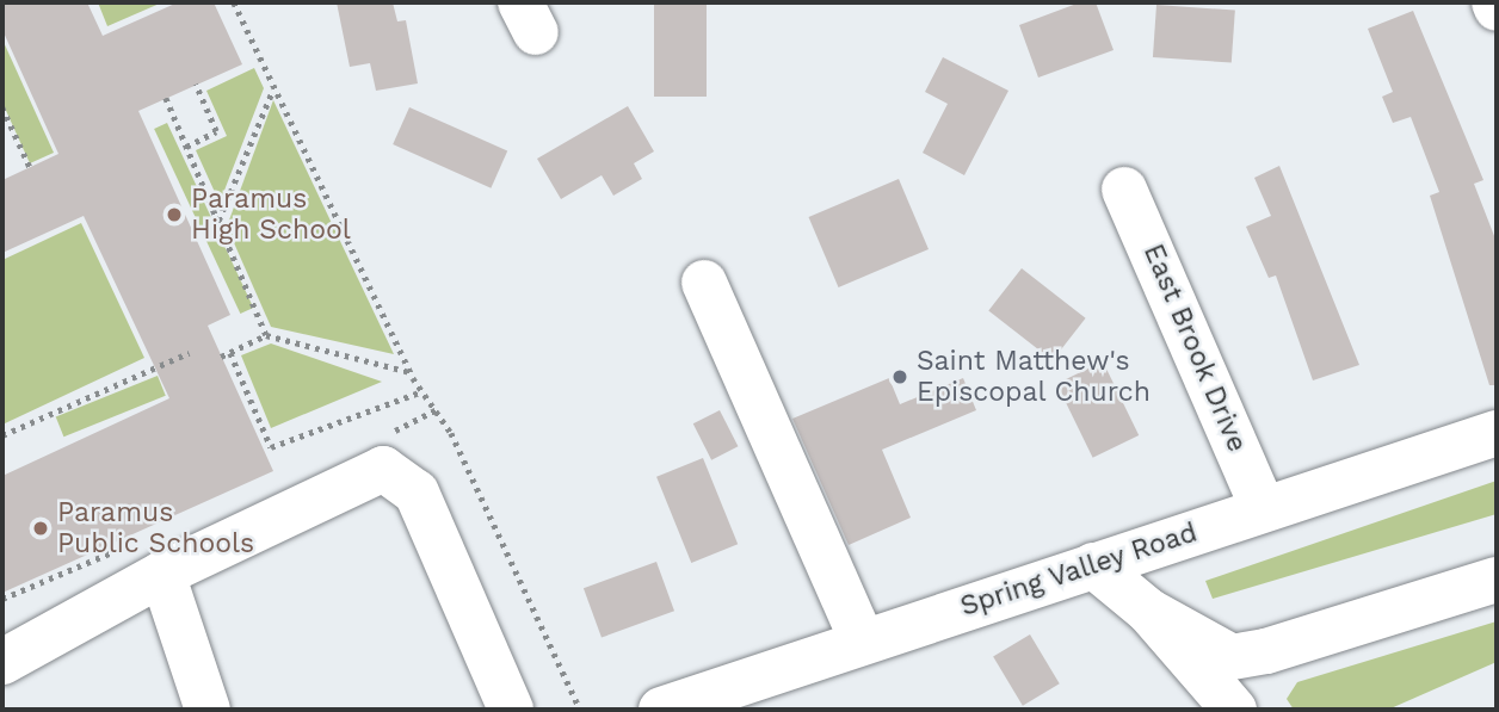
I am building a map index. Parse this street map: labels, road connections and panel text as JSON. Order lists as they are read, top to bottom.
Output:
{
  "streets": {
    "street": ["East Brook Drive", "Spring Valley Road"]
  },
  "crossings": [
    ["East Brook Drive", "Spring Valley Road"]
  ],
  "places": ["Paramus High School", "Saint Matthew's Episcopal Church", "Paramus Public Schools"]
}
